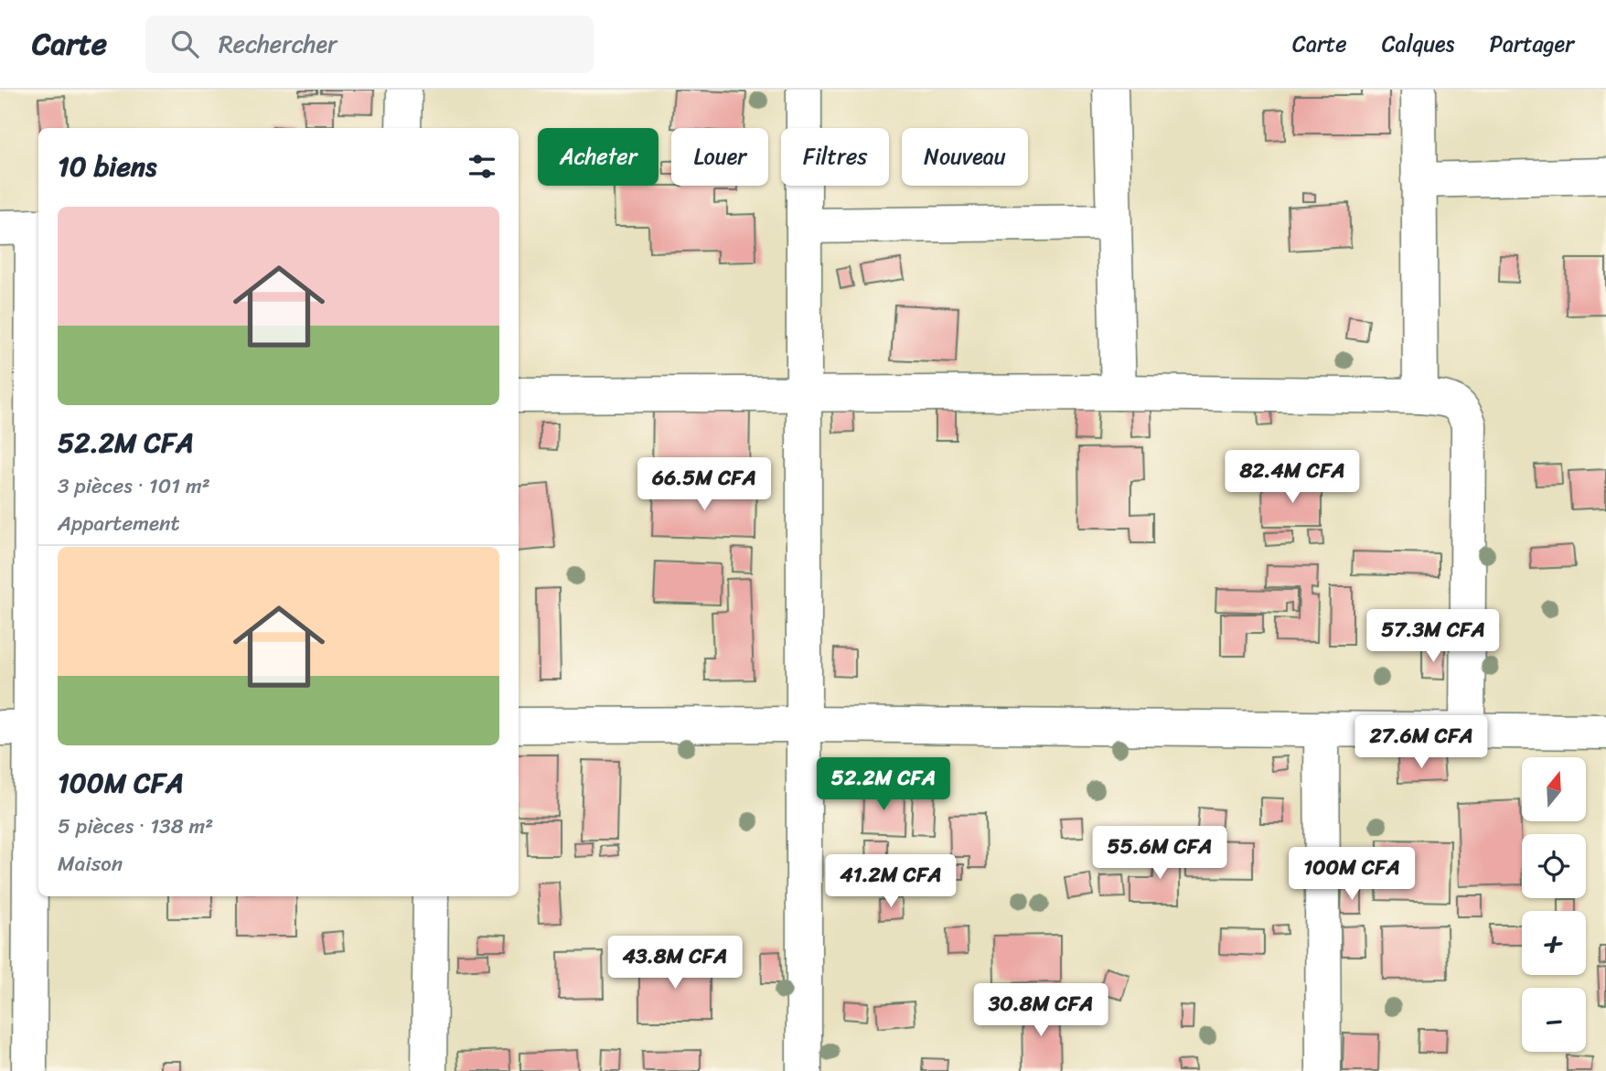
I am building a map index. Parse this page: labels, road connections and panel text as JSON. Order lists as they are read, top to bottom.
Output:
{
  "north": "top",
  "page": {
    "header": "Carte",
    "search": "Rechercher",
    "nav": ["Carte", "Calques", "Partager"],
    "chip": [
      "Acheter",
      "Louer",
      "Filtres",
      "Nouveau"
    ],
    "heading": "10 biens",
    "list": [
      {
        "name": "52.2M CFA",
        "note": "3 pièces · 101 m² · Appartement"
      },
      {
        "name": "100M CFA",
        "note": "5 pièces · 138 m² · Maison"
      }
    ],
    "price": [
      "82.4M CFA",
      "66.5M CFA",
      "57.3M CFA",
      "27.6M CFA",
      "52.2M CFA",
      "55.6M CFA",
      "100M CFA",
      "41.2M CFA",
      "43.8M CFA",
      "30.8M CFA"
    ],
    "map_buttons": ["+", "−"]
  }
}
